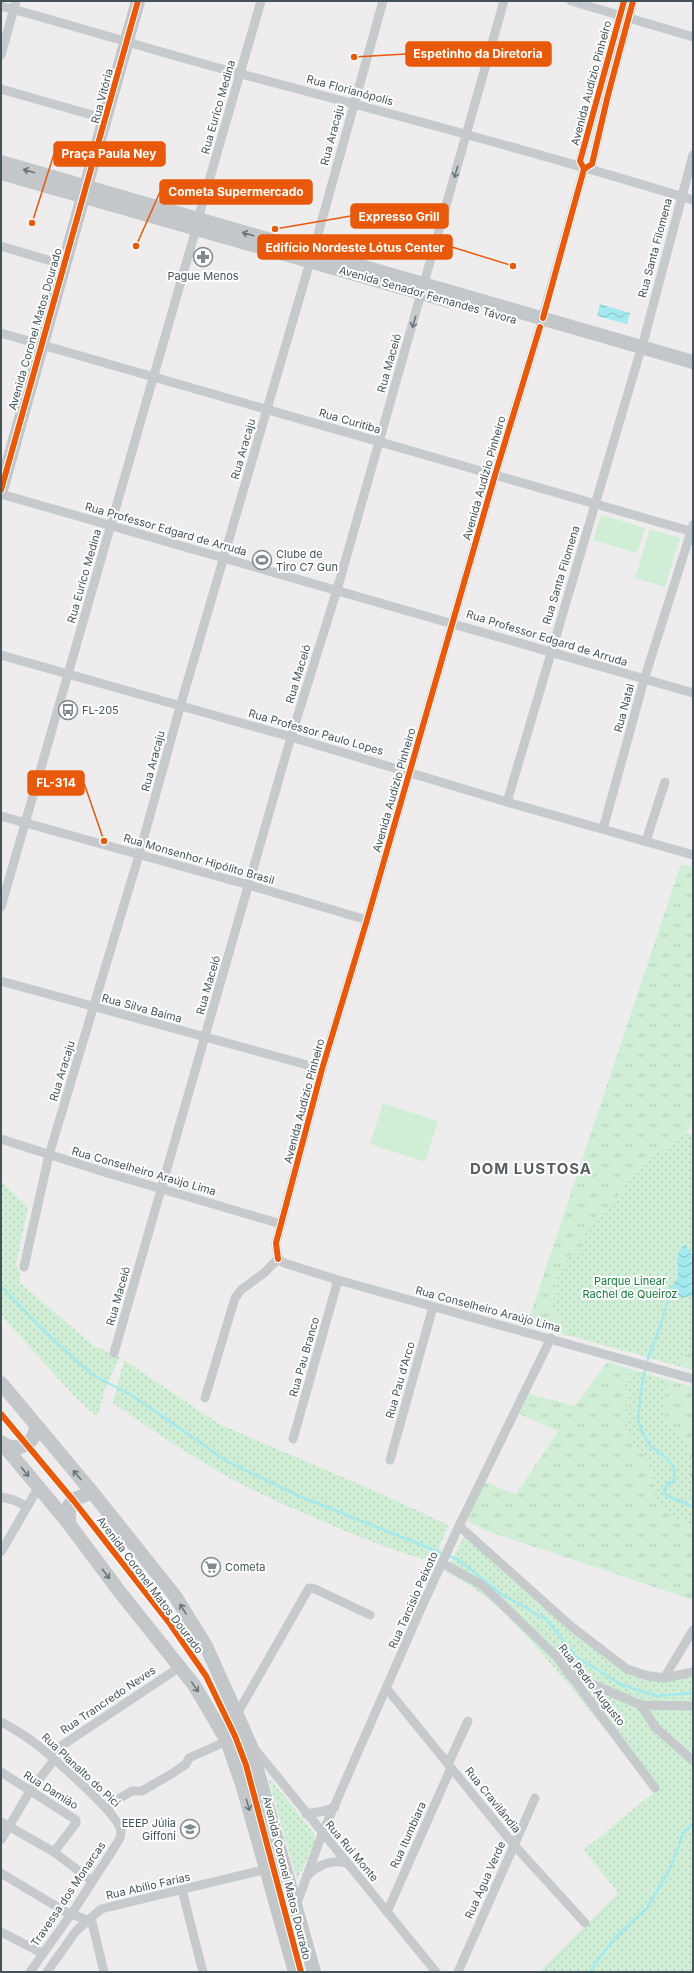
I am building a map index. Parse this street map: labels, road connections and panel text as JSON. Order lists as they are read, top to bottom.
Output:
{
  "streets": {
    "main road": ["Rua Vitória", "Avenida Senador Fernandes Távora", "Avenida Coronel Matos Dourado"],
    "street": [
      "Avenida Audízio Pinheiro",
      "Rua Florianópolis",
      "Rua Euríco Medina",
      "Rua Aracaju",
      "Rua Santa Filomena",
      "Rua Maceió",
      "Rua Curitiba",
      "Rua Professor Edgard de Arruda",
      "Rua Natal",
      "Rua Professor Paulo Lopes",
      "Rua Monsenhor Hipólito Brasil",
      "Rua Silva Baima",
      "Rua Conselheiro Araújo Lima",
      "Rua Pau Branco",
      "Rua Pau d'Arco",
      "Rua Tarcísio Peixoto",
      "Rua Pedro Augusto",
      "Rua Trancredo Neves",
      "Rua Planalto do Pici",
      "Rua Damião",
      "Rua Cravilândia",
      "Rua Itumbiara",
      "Rua Rui Monte",
      "Rua Água Verde",
      "Rua Abílio Farias",
      "Travessa dos Monarcas"
    ]
  },
  "crossings": [
    ["Avenida Audízio Pinheiro", "Rua Florianópolis"],
    ["Avenida Audízio Pinheiro", "Avenida Senador Fernandes Távora"],
    ["Avenida Audízio Pinheiro", "Rua Curitiba"],
    ["Avenida Audízio Pinheiro", "Rua Professor Edgard de Arruda"],
    ["Avenida Audízio Pinheiro", "Rua Professor Paulo Lopes"],
    ["Avenida Audízio Pinheiro", "Rua Monsenhor Hipólito Brasil"],
    ["Avenida Audízio Pinheiro", "Rua Silva Baima"],
    ["Avenida Audízio Pinheiro", "Rua Conselheiro Araújo Lima"],
    ["Rua Florianópolis", "Rua Vitória"],
    ["Rua Florianópolis", "Rua Euríco Medina"],
    ["Rua Florianópolis", "Rua Aracaju"],
    ["Rua Florianópolis", "Rua Santa Filomena"],
    ["Rua Florianópolis", "Rua Maceió"],
    ["Rua Vitória", "Avenida Senador Fernandes Távora"],
    ["Rua Vitória", "Avenida Coronel Matos Dourado"],
    ["Rua Euríco Medina", "Avenida Senador Fernandes Távora"],
    ["Rua Euríco Medina", "Rua Curitiba"],
    ["Rua Euríco Medina", "Rua Professor Edgard de Arruda"],
    ["Rua Euríco Medina", "Rua Professor Paulo Lopes"],
    ["Rua Euríco Medina", "Rua Monsenhor Hipólito Brasil"],
    ["Rua Aracaju", "Avenida Senador Fernandes Távora"],
    ["Rua Aracaju", "Rua Curitiba"],
    ["Rua Aracaju", "Rua Professor Edgard de Arruda"],
    ["Rua Aracaju", "Rua Professor Paulo Lopes"],
    ["Rua Aracaju", "Rua Monsenhor Hipólito Brasil"],
    ["Rua Aracaju", "Rua Silva Baima"],
    ["Rua Aracaju", "Rua Conselheiro Araújo Lima"],
    ["Rua Santa Filomena", "Avenida Senador Fernandes Távora"],
    ["Rua Santa Filomena", "Rua Curitiba"],
    ["Rua Santa Filomena", "Rua Professor Edgard de Arruda"],
    ["Rua Santa Filomena", "Rua Professor Paulo Lopes"],
    ["Avenida Senador Fernandes Távora", "Avenida Coronel Matos Dourado"],
    ["Avenida Senador Fernandes Távora", "Rua Maceió"],
    ["Avenida Coronel Matos Dourado", "Rua Curitiba"],
    ["Avenida Coronel Matos Dourado", "Rua Tarcísio Peixoto"],
    ["Avenida Coronel Matos Dourado", "Rua Trancredo Neves"],
    ["Avenida Coronel Matos Dourado", "Rua Rui Monte"],
    ["Avenida Coronel Matos Dourado", "Rua Abílio Farias"],
    ["Rua Maceió", "Rua Curitiba"],
    ["Rua Maceió", "Rua Professor Edgard de Arruda"],
    ["Rua Maceió", "Rua Professor Paulo Lopes"],
    ["Rua Maceió", "Rua Monsenhor Hipólito Brasil"],
    ["Rua Maceió", "Rua Silva Baima"],
    ["Rua Maceió", "Rua Conselheiro Araújo Lima"],
    ["Rua Curitiba", "Rua Natal"],
    ["Rua Professor Edgard de Arruda", "Rua Natal"],
    ["Rua Natal", "Rua Professor Paulo Lopes"],
    ["Rua Conselheiro Araújo Lima", "Rua Pau Branco"],
    ["Rua Conselheiro Araújo Lima", "Rua Pau d'Arco"],
    ["Rua Conselheiro Araújo Lima", "Rua Tarcísio Peixoto"],
    ["Rua Tarcísio Peixoto", "Rua Pedro Augusto"],
    ["Rua Tarcísio Peixoto", "Rua Cravilândia"],
    ["Rua Tarcísio Peixoto", "Rua Rui Monte"],
    ["Rua Trancredo Neves", "Rua Planalto do Pici"],
    ["Rua Trancredo Neves", "Rua Damião"],
    ["Rua Planalto do Pici", "Travessa dos Monarcas"],
    ["Rua Cravilândia", "Rua Itumbiara"],
    ["Rua Cravilândia", "Rua Água Verde"],
    ["Rua Itumbiara", "Rua Rui Monte"]
  ],
  "districts": ["DOM LUSTOSA"],
  "parks": ["Parque Linear Rachel de Queiroz"],
  "places": {
    "other": [
      "Espetinho da Diretoria",
      "Praça Paula Ney",
      "Expresso Grill",
      "Cometa Supermercado",
      "Edifício Nordeste Lótus Center",
      "FL-314"
    ],
    "pharmacy": ["Pague Menos"],
    "sports": ["Clube de Tiro C7 Gun"],
    "bus stop": ["FL-205"],
    "supermarket": ["Cometa"],
    "school or university": ["EEEP Júlia Giffoni"]
  }
}
